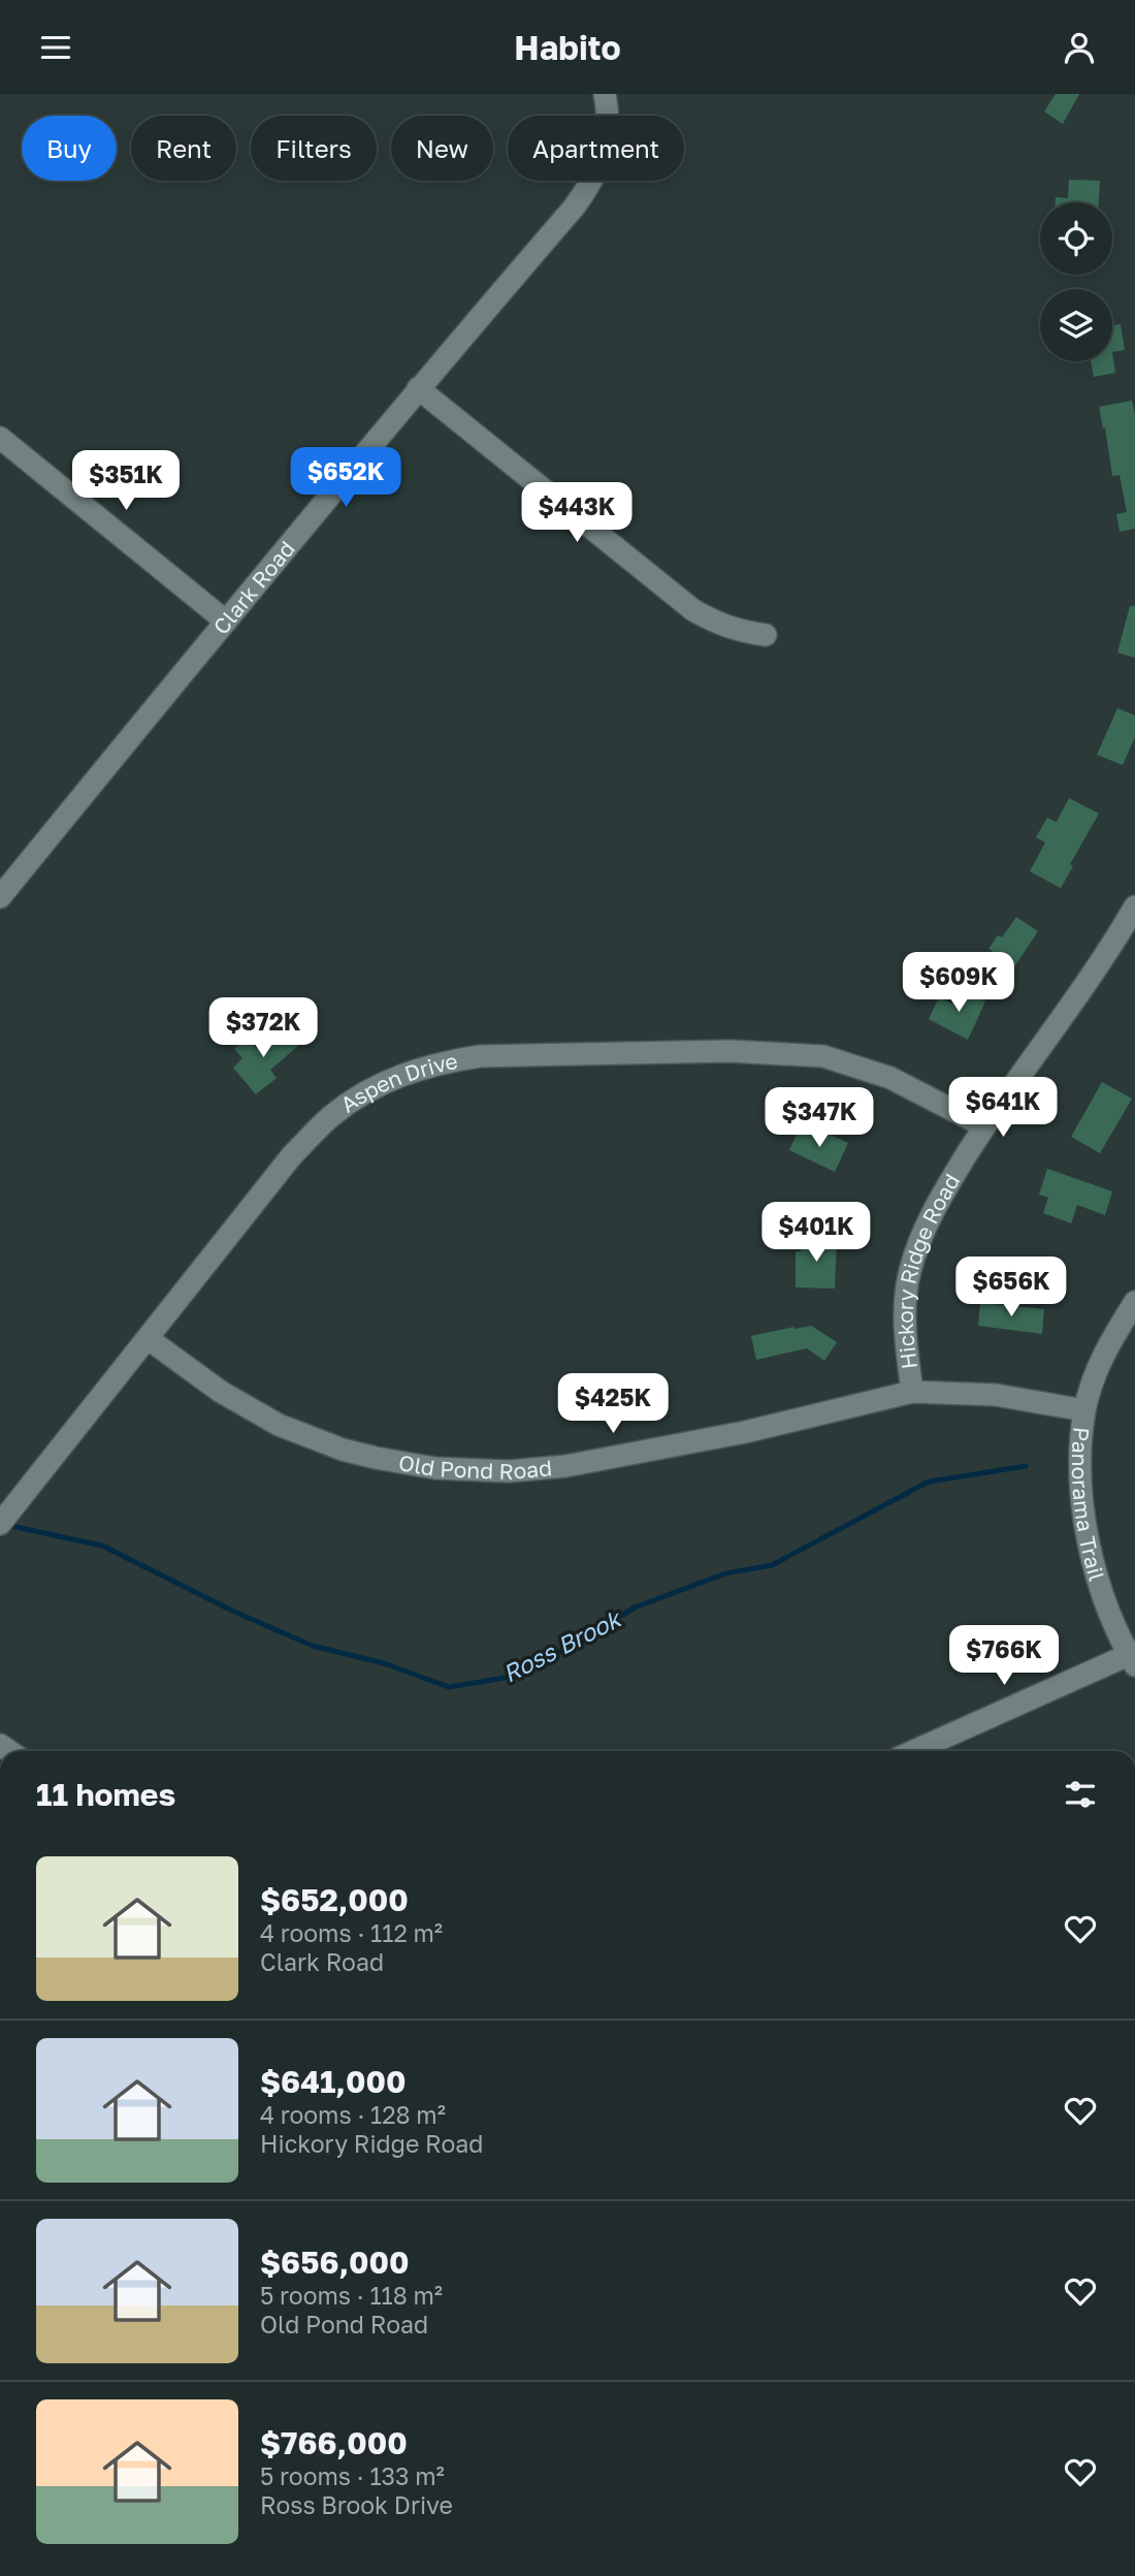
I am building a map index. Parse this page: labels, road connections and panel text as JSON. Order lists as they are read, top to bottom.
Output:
{
  "streets": {
    "street": [
      "Clark Road",
      "Aspen Drive",
      "Hickory Ridge Road",
      "Old Pond Road",
      "Panorama Trail"
    ]
  },
  "crossings": [
    ["Aspen Drive", "Hickory Ridge Road"],
    ["Aspen Drive", "Old Pond Road"],
    ["Hickory Ridge Road", "Old Pond Road"],
    ["Old Pond Road", "Panorama Trail"]
  ],
  "water": ["Ross Brook"],
  "page": {
    "header": "Habito",
    "chip": [
      "Buy",
      "Rent",
      "Filters",
      "New",
      "Apartment"
    ],
    "price": [
      "$652K",
      "$351K",
      "$443K",
      "$609K",
      "$372K",
      "$641K",
      "$347K",
      "$401K",
      "$656K",
      "$425K",
      "$766K"
    ],
    "heading": "11 homes",
    "list": [
      {
        "name": "$652,000",
        "note": "4 rooms · 112 m² · Clark Road"
      },
      {
        "name": "$641,000",
        "note": "4 rooms · 128 m² · Hickory Ridge Road"
      },
      {
        "name": "$656,000",
        "note": "5 rooms · 118 m² · Old Pond Road"
      },
      {
        "name": "$766,000",
        "note": "5 rooms · 133 m² · Ross Brook Drive"
      }
    ]
  }
}
